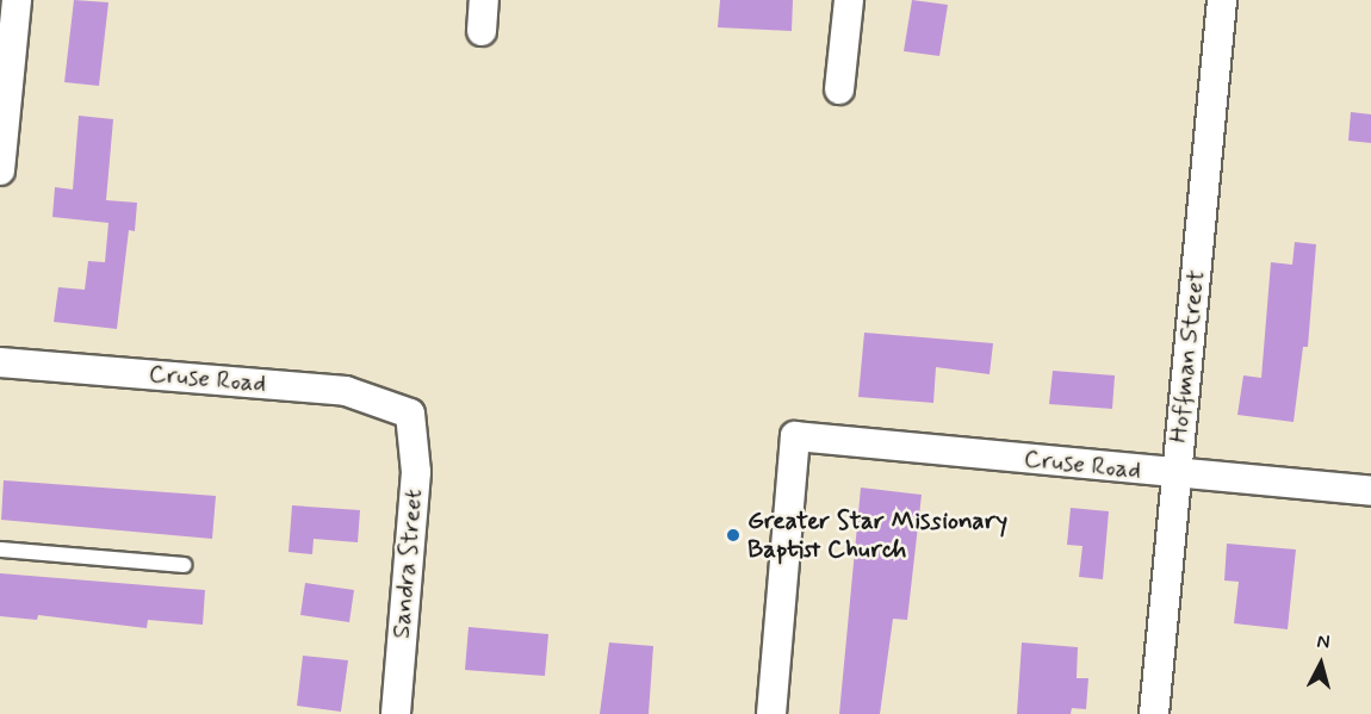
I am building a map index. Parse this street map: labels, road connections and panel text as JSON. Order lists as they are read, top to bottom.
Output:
{
  "streets": {
    "street": ["Hoffman Street", "Cruse Road", "Sandra Street"]
  },
  "crossings": [
    ["Hoffman Street", "Cruse Road"],
    ["Cruse Road", "Sandra Street"]
  ],
  "places": ["Greater Star Missionary Baptist Church"],
  "north": "top"
}
